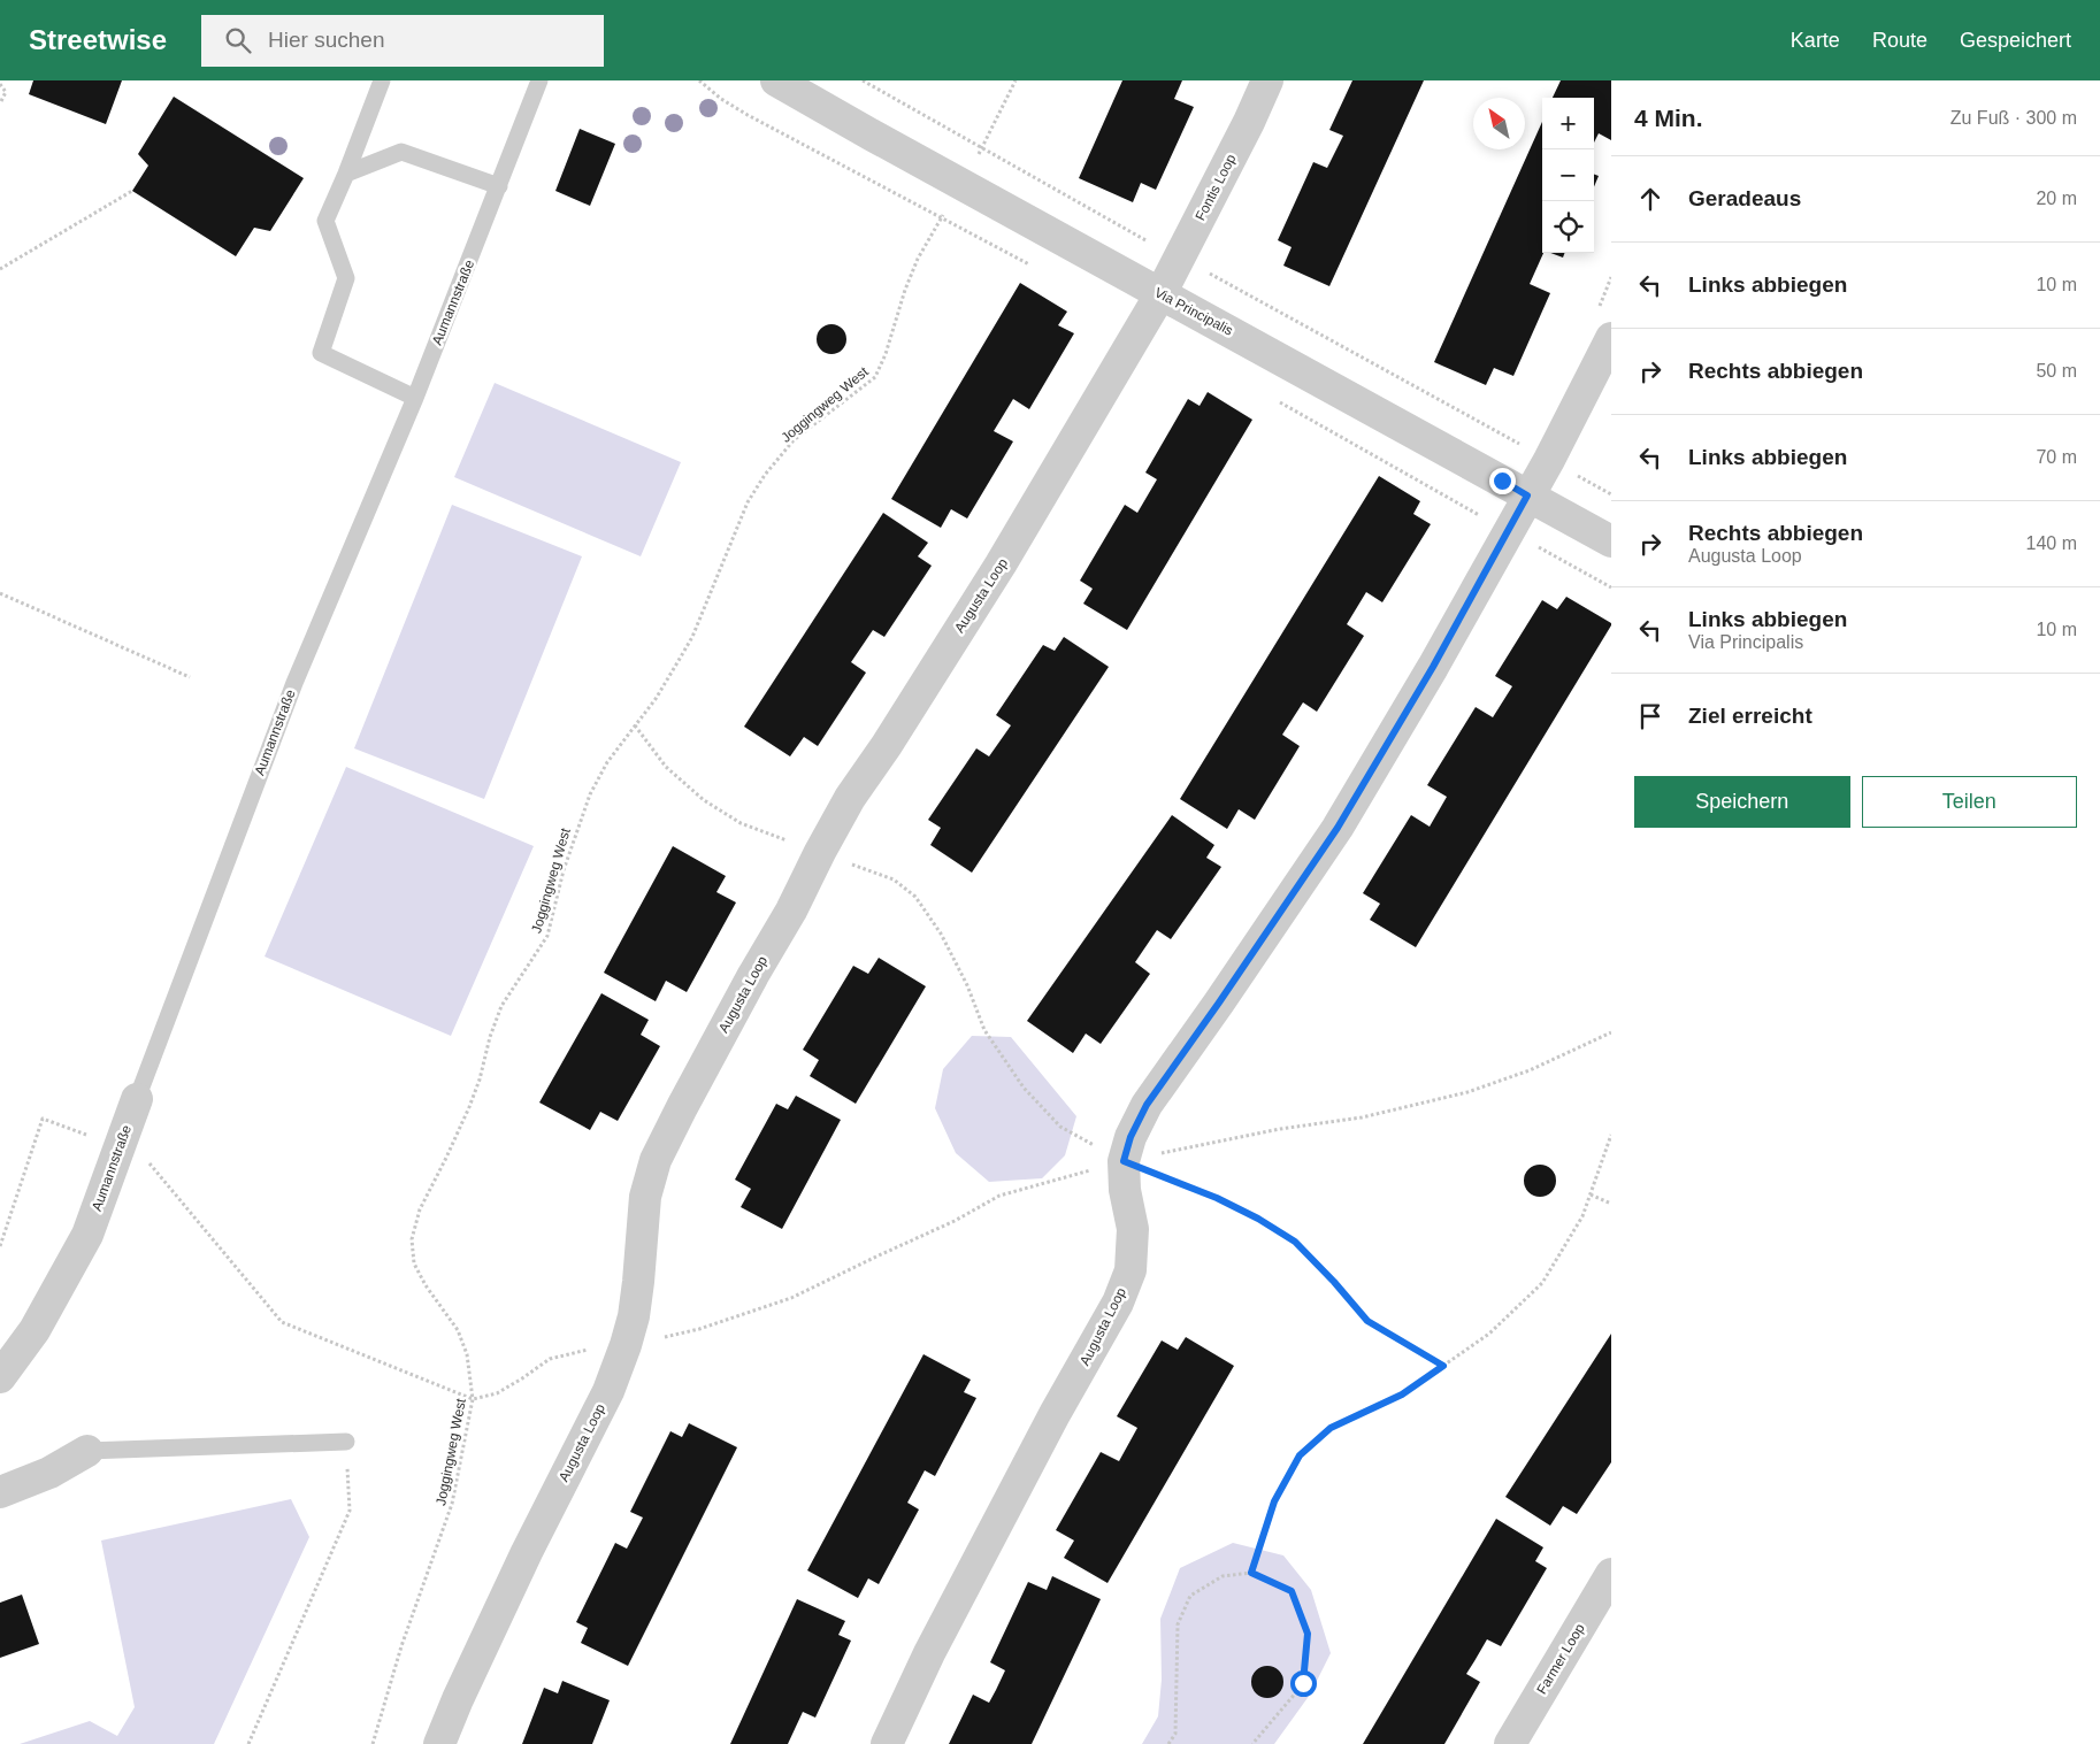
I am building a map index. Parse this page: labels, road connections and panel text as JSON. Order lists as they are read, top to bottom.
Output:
{
  "streets": {
    "street": [
      "Fontis Loop",
      "Aumannstraße",
      "Via Principalis",
      "Augusta Loop",
      "Farmer Loop"
    ],
    "path": ["Joggingweg West"]
  },
  "crossings": [
    ["Fontis Loop", "Via Principalis"],
    ["Fontis Loop", "Augusta Loop"],
    ["Via Principalis", "Joggingweg West"],
    ["Via Principalis", "Augusta Loop"]
  ],
  "north": "top left",
  "page": {
    "header": "Streetwise",
    "search": "Hier suchen",
    "nav": ["Karte", "Route", "Gespeichert"],
    "heading": ["4 Min.", "Zu Fuß · 300 m"],
    "map_buttons": ["+", "−"],
    "list": [
      ["Geradeaus", "20 m"],
      ["Links abbiegen", "10 m"],
      ["Rechts abbiegen", "50 m"],
      ["Links abbiegen", "70 m"],
      ["Rechts abbiegen", "Augusta Loop", "140 m"],
      ["Links abbiegen", "Via Principalis", "10 m"],
      "Ziel erreicht"
    ],
    "buttons": ["Speichern", "Teilen"]
  }
}
